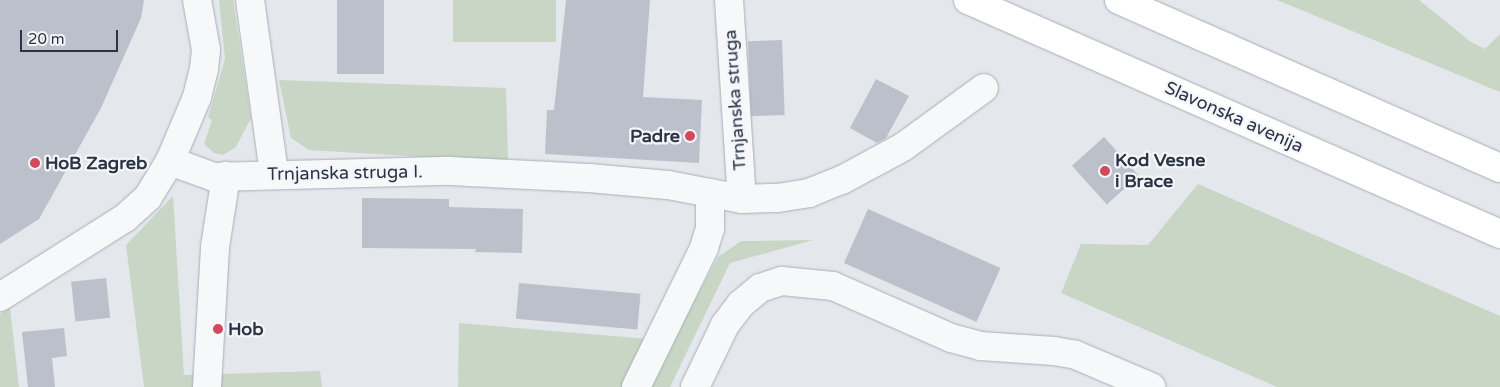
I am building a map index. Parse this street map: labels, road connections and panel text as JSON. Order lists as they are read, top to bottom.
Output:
{
  "streets": {
    "main road": ["Slavonska avenija"],
    "street": ["Trnjanska struga", "Trnjanska struga I."]
  },
  "crossings": [
    ["Trnjanska struga", "Trnjanska struga I."]
  ],
  "places": [
    "Padre",
    "HoB Zagreb",
    "Kod Vesne i Brace",
    "Hob"
  ],
  "scale_bar": "20 m"
}
